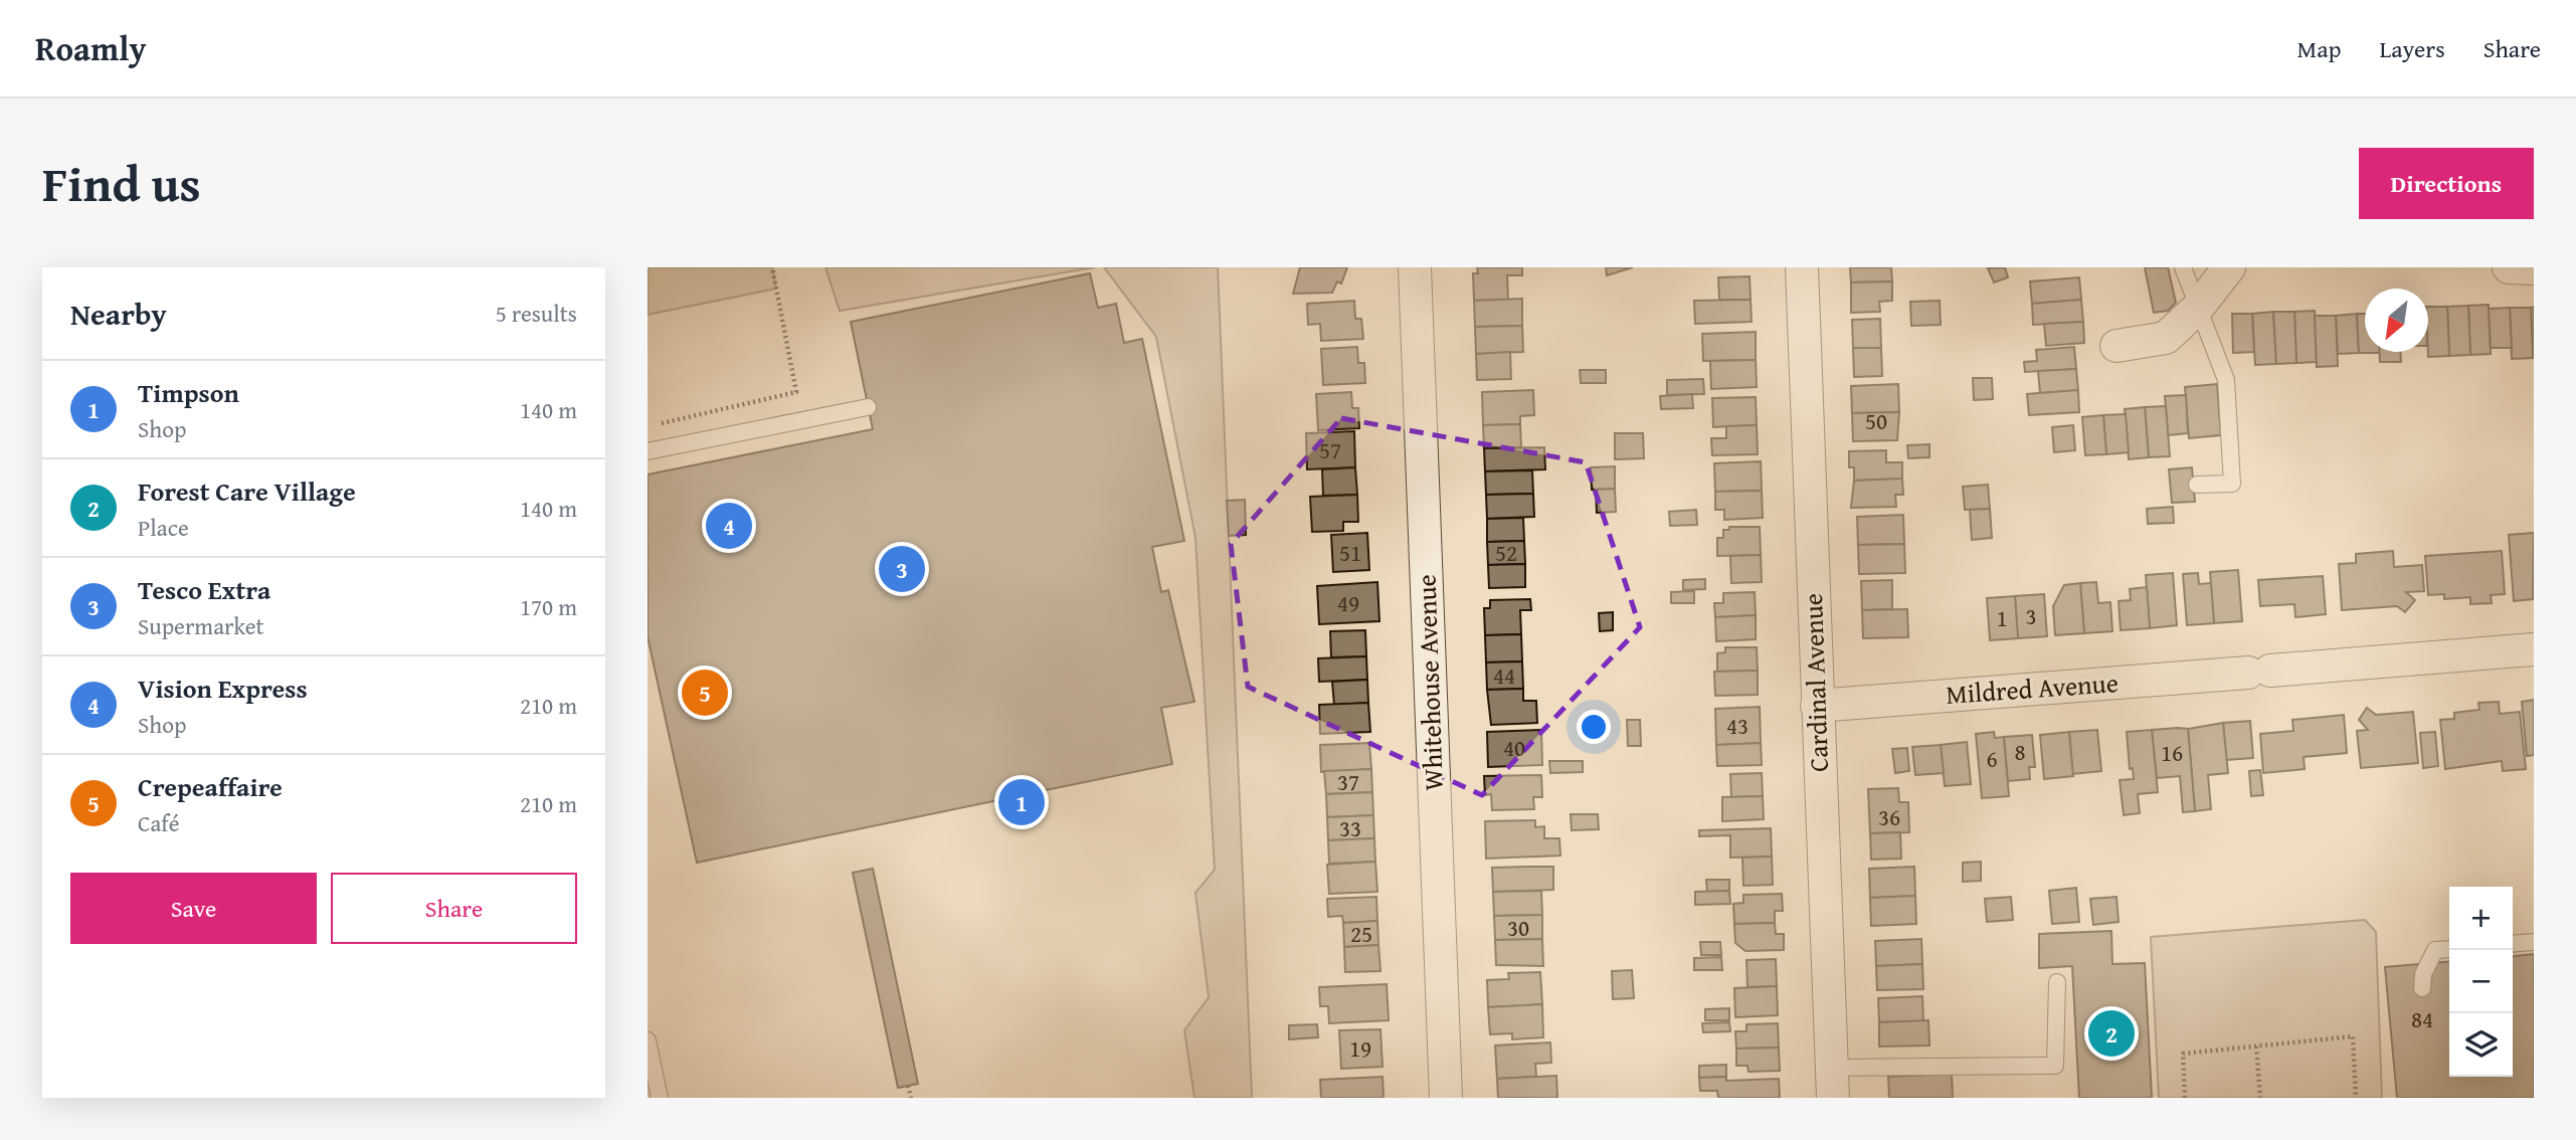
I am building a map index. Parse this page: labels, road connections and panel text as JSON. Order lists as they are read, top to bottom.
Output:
{
  "streets": {
    "street": ["Whitehouse Avenue", "Cardinal Avenue", "Mildred Avenue"]
  },
  "crossings": [
    ["Cardinal Avenue", "Mildred Avenue"]
  ],
  "house_numbers": [
    "50",
    "57",
    "51",
    "52",
    "49",
    "3",
    "1",
    "44",
    "43",
    "40",
    "8",
    "16",
    "6",
    "37",
    "36",
    "33",
    "30",
    "25",
    "84",
    "19"
  ],
  "north": "bottom left",
  "page": {
    "header": "Roamly",
    "nav": ["Map", "Layers", "Share"],
    "title": "Find us",
    "buttons": [
      "Directions",
      ["Save", "Share"]
    ],
    "heading": ["Nearby", "5 results"],
    "list": [
      {
        "mark": "1",
        "name": "Timpson",
        "note": "Shop",
        "value": "140 m"
      },
      {
        "mark": "2",
        "name": "Forest Care Village",
        "note": "Place",
        "value": "140 m"
      },
      {
        "mark": "3",
        "name": "Tesco Extra",
        "note": "Supermarket",
        "value": "170 m"
      },
      {
        "mark": "4",
        "name": "Vision Express",
        "note": "Shop",
        "value": "210 m"
      },
      {
        "mark": "5",
        "name": "Crepeaffaire",
        "note": "Café",
        "value": "210 m"
      }
    ],
    "pins": [
      "4",
      "3",
      "5",
      "1",
      "2"
    ],
    "map_buttons": ["+", "−"]
  }
}
